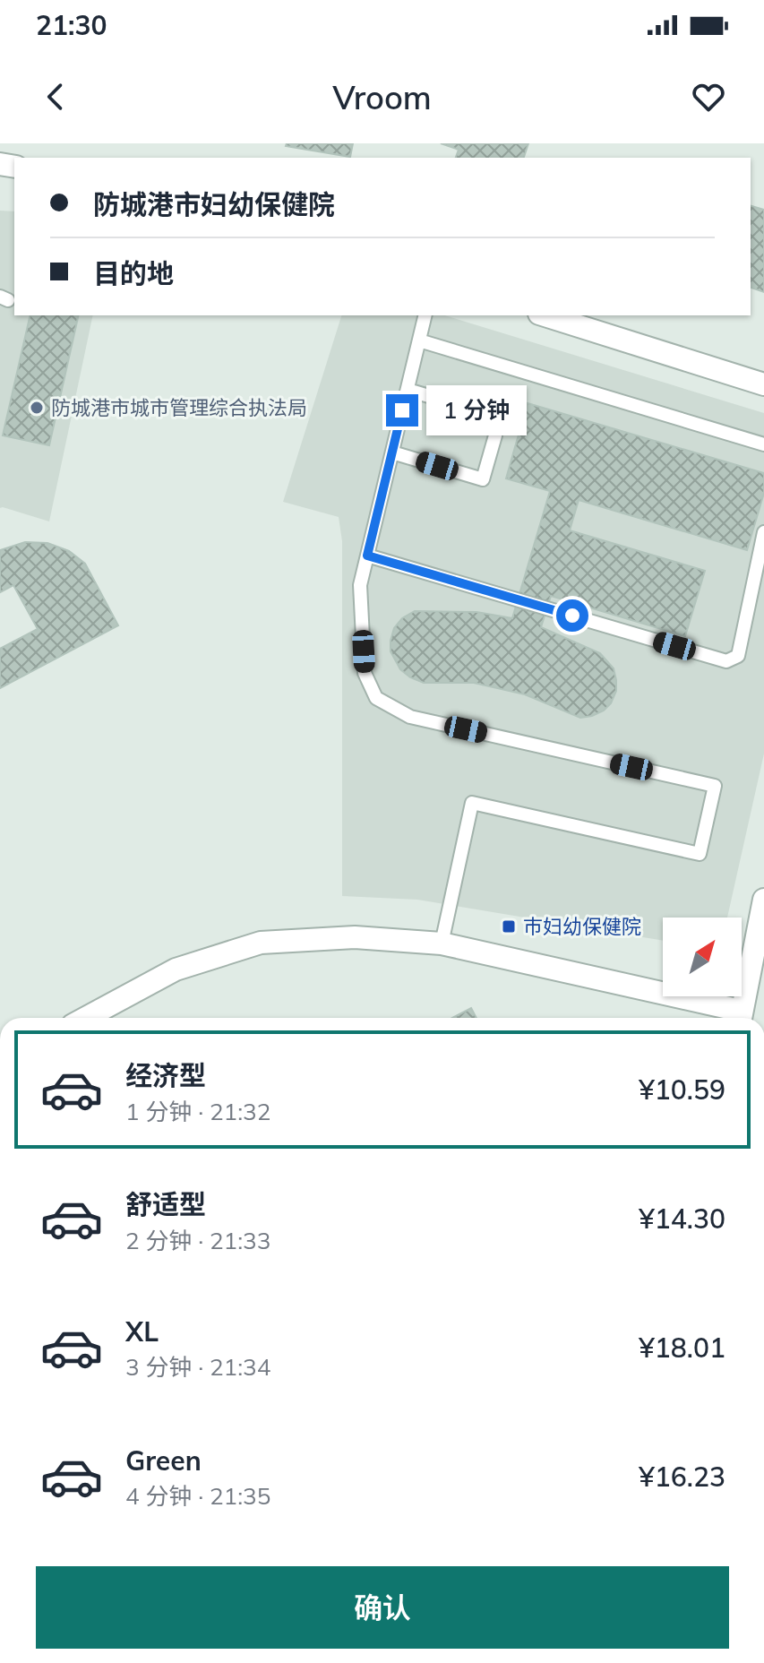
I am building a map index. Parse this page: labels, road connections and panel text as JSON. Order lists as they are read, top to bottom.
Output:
{
  "places": {
    "other": ["防城港市城市管理综合执法局"],
    "transit": ["巿妇幼保健院"]
  },
  "north": "top right",
  "page": {
    "status": "21:30",
    "header": "Vroom",
    "banner": ["防城港市妇幼保健院", "目的地"],
    "bubble": "1 分钟",
    "list": [
      {
        "name": "经济型",
        "note": "1 分钟 · 21:32",
        "value": "¥10.59"
      },
      {
        "name": "舒适型",
        "note": "2 分钟 · 21:33",
        "value": "¥14.30"
      },
      {
        "name": "XL",
        "note": "3 分钟 · 21:34",
        "value": "¥18.01"
      },
      {
        "name": "Green",
        "note": "4 分钟 · 21:35",
        "value": "¥16.23"
      }
    ],
    "buttons": "确认"
  }
}
